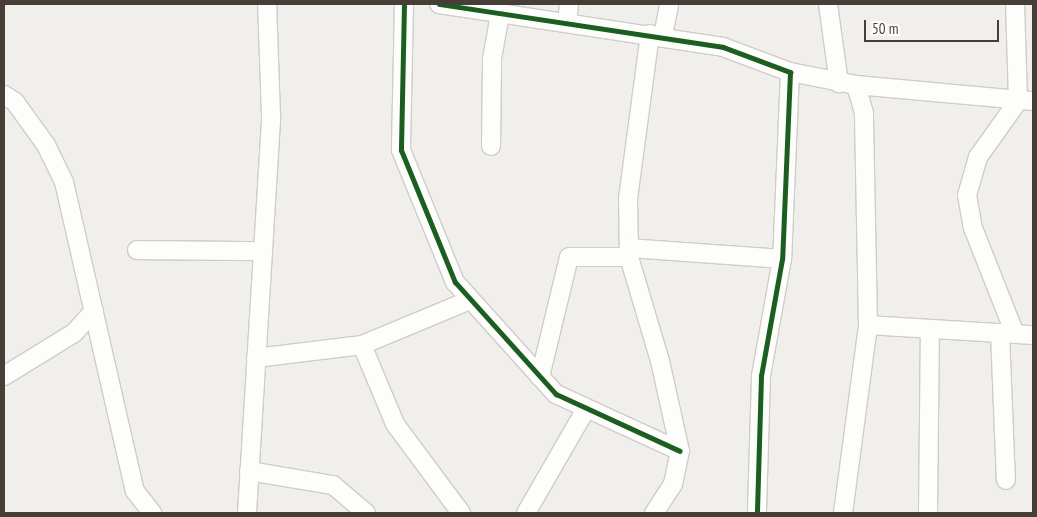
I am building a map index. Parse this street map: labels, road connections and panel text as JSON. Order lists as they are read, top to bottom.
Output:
{
  "scale_bar": "50 m"
}
